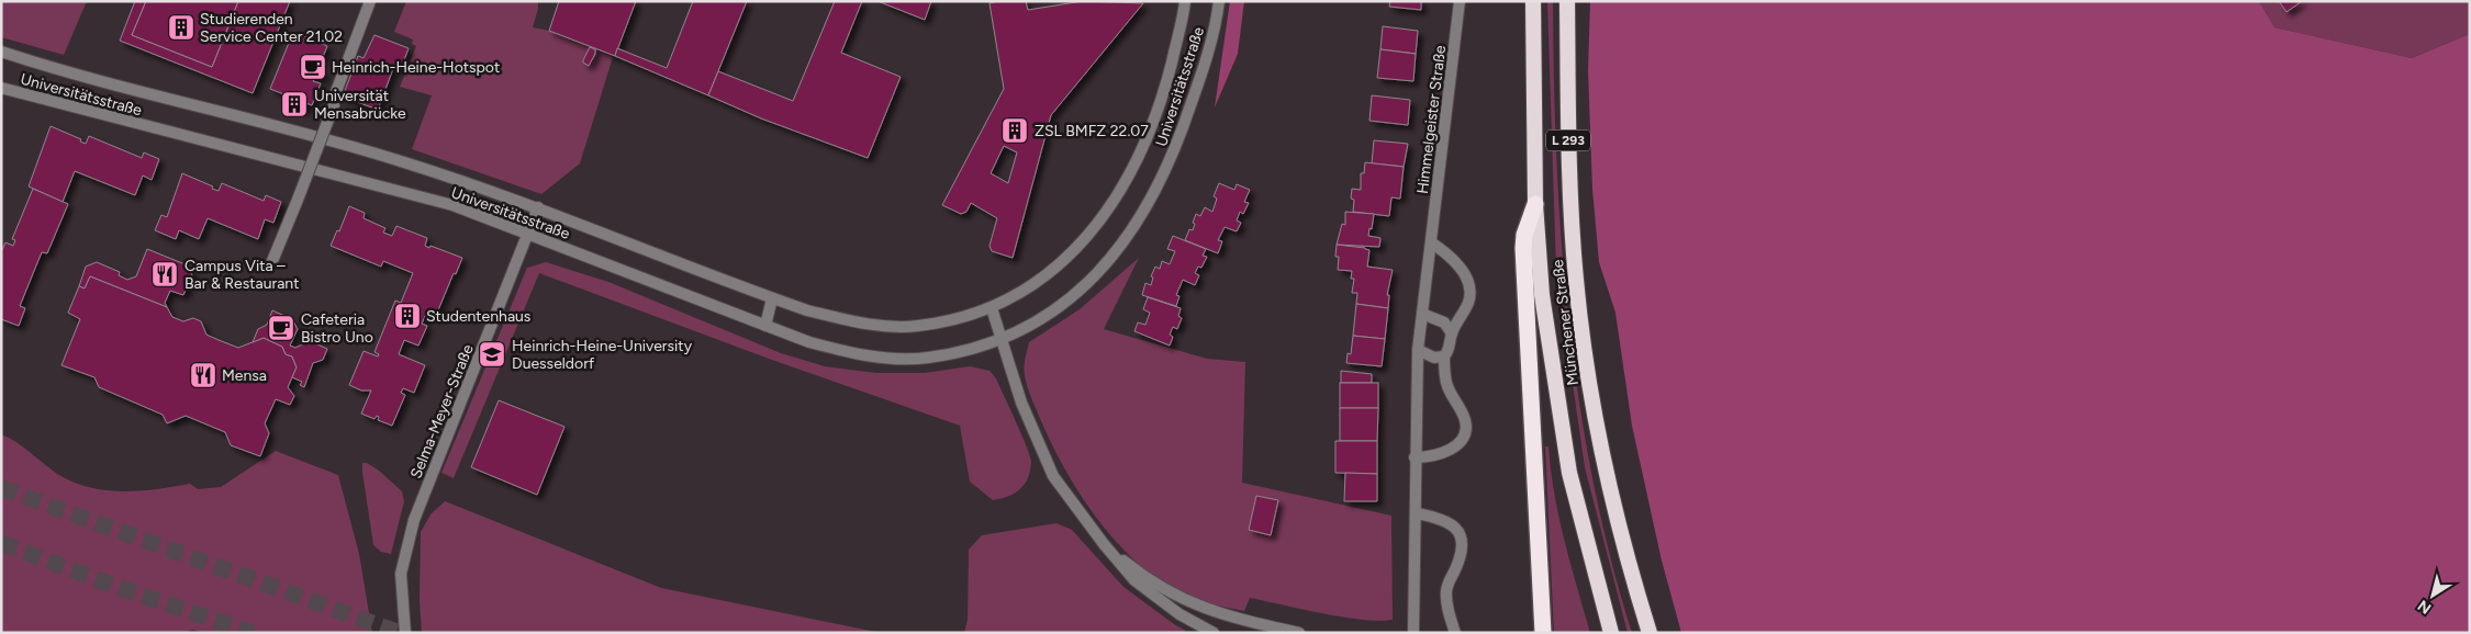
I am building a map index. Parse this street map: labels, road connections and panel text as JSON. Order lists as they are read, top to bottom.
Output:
{
  "streets": {
    "highway": ["L 293", "Münchener Straße"],
    "street": ["Universitätsstraße", "Himmelgeister Straße", "Selma-Meyer-Straße"]
  },
  "crossings": [
    ["Universitätsstraße", "Selma-Meyer-Straße"]
  ],
  "places": {
    "building": [
      "Studierenden Service Center 21.02",
      "Universität Mensabrücke",
      "ZSL BMFZ 22.07",
      "Studentenhaus"
    ],
    "cafe": ["Heinrich-Heine-Hotspot", "Cafeteria Bistro Uno"],
    "restaurant": ["Campus Vita – Bar & Restaurant", "Mensa"],
    "school or university": ["Heinrich-Heine-University Duesseldorf"]
  },
  "north": "bottom left"
}
